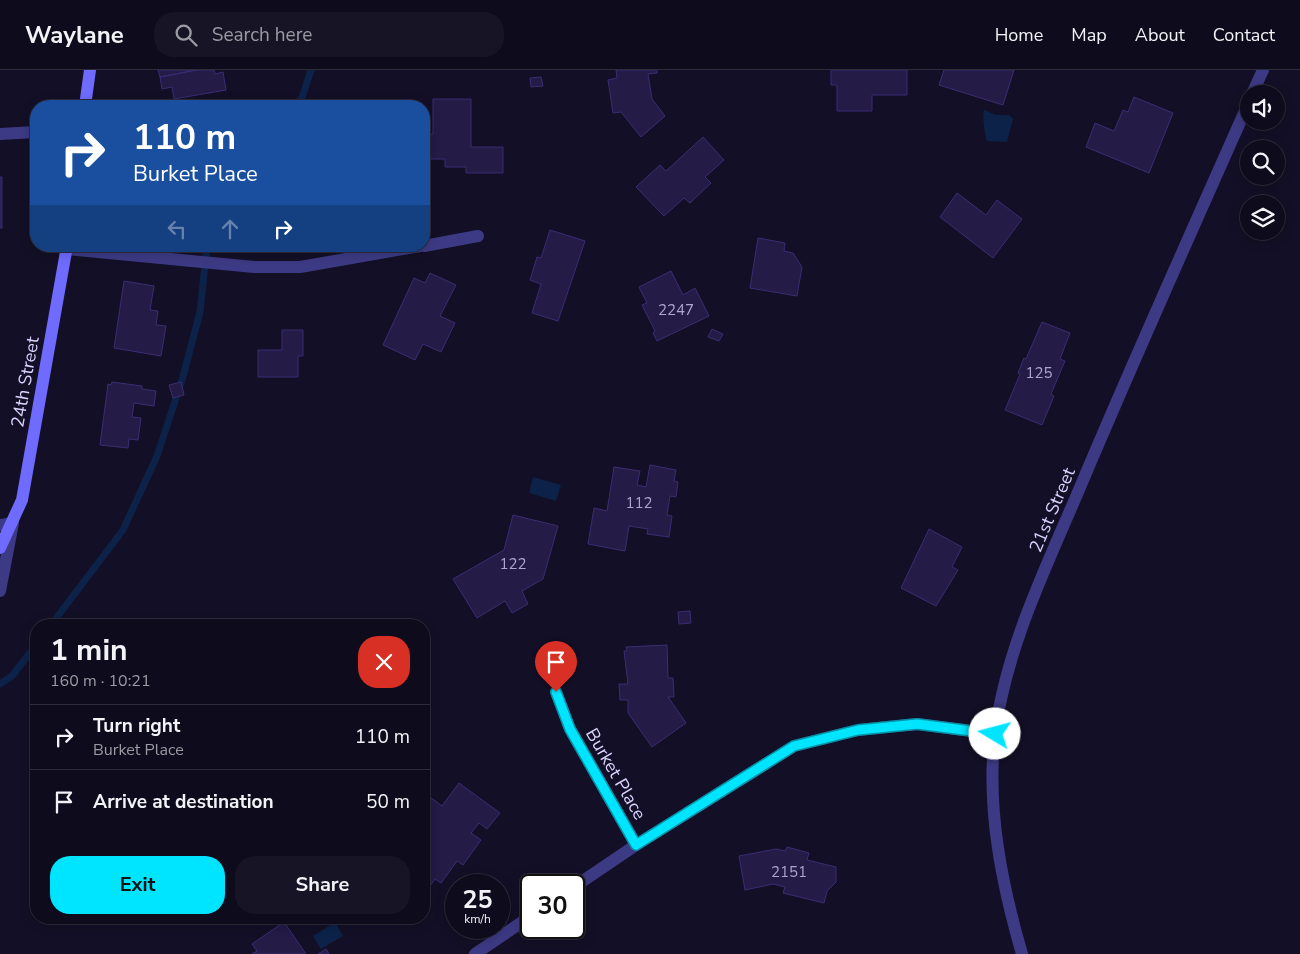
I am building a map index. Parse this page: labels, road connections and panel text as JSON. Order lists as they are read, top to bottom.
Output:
{
  "streets": {
    "main road": ["24th Street"],
    "street": ["21st Street", "Burket Place"]
  },
  "house_numbers": [
    "2247",
    "125",
    "112",
    "122",
    "2151"
  ],
  "page": {
    "header": "Waylane",
    "search": "Search here",
    "nav": [
      "Home",
      "Map",
      "About",
      "Contact"
    ],
    "turn": ["110 m", "Burket Place"],
    "heading": ["1 min", "160 m · 10:21"],
    "list": [
      {
        "name": "Turn right",
        "note": "Burket Place",
        "value": "110 m"
      },
      {
        "name": "Arrive at destination",
        "value": "50 m"
      }
    ],
    "buttons": ["Exit", "Share"],
    "speed": "25 km/h",
    "limit": "30"
  }
}
